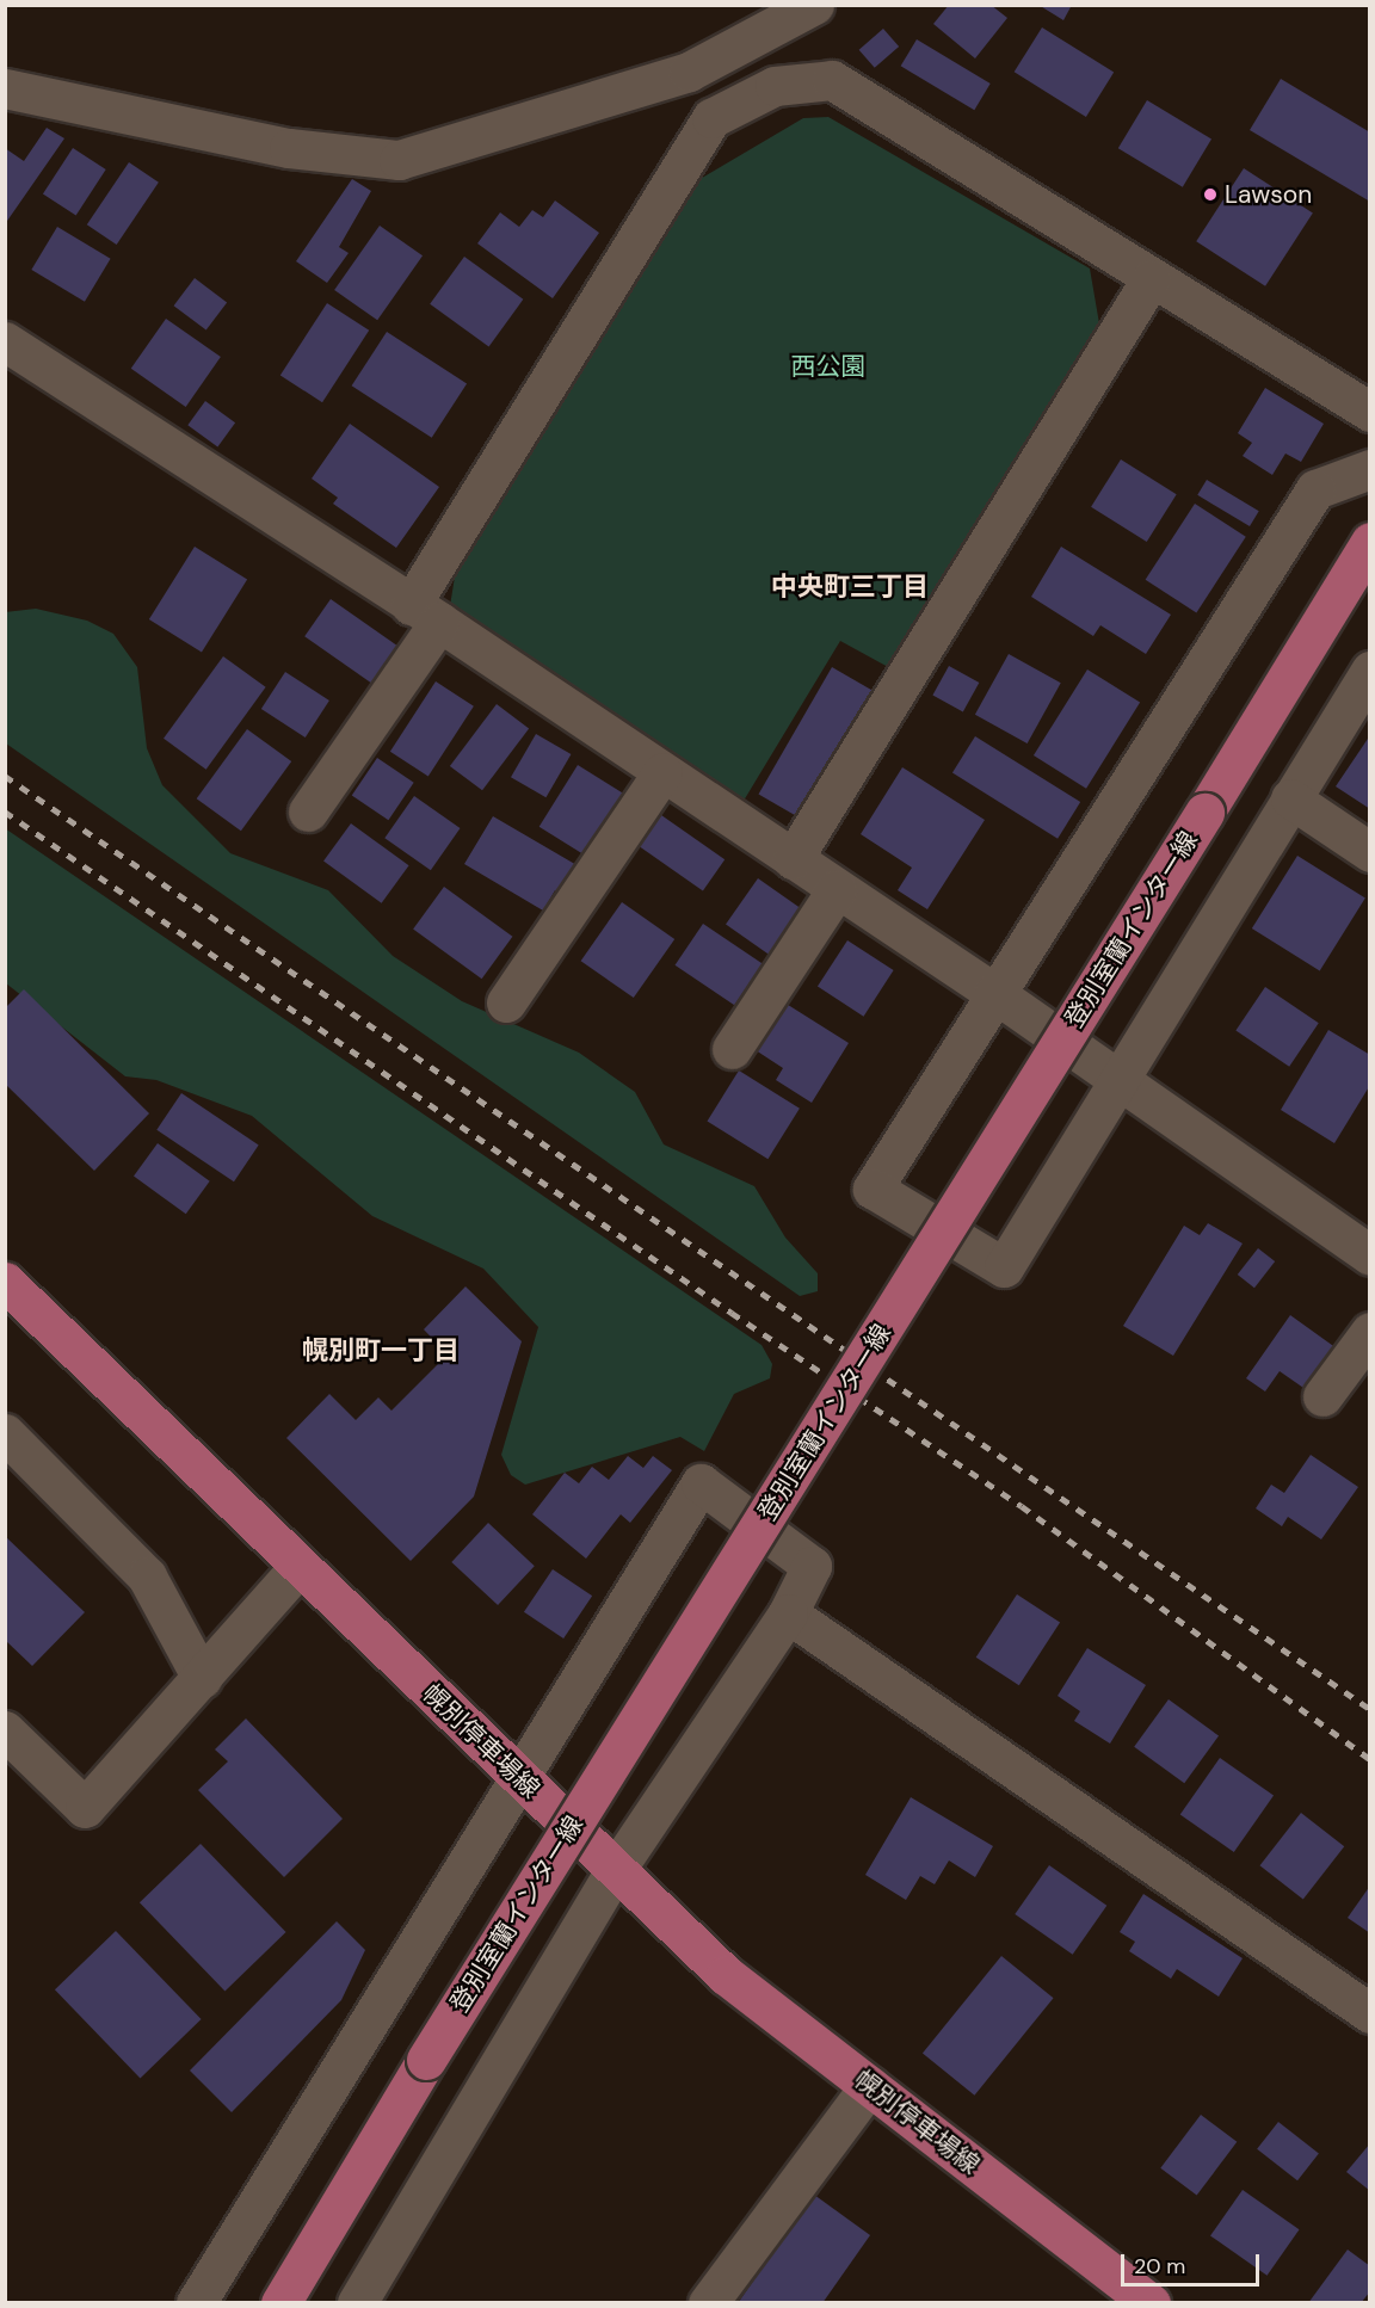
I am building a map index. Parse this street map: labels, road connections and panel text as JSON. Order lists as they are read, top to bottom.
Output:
{
  "streets": {
    "main road": ["登別室蘭インター線", "幌別停車場線"]
  },
  "districts": ["中央町三丁目", "幌別町一丁目"],
  "parks": ["西公園"],
  "places": ["Lawson"],
  "scale_bar": "20 m"
}
